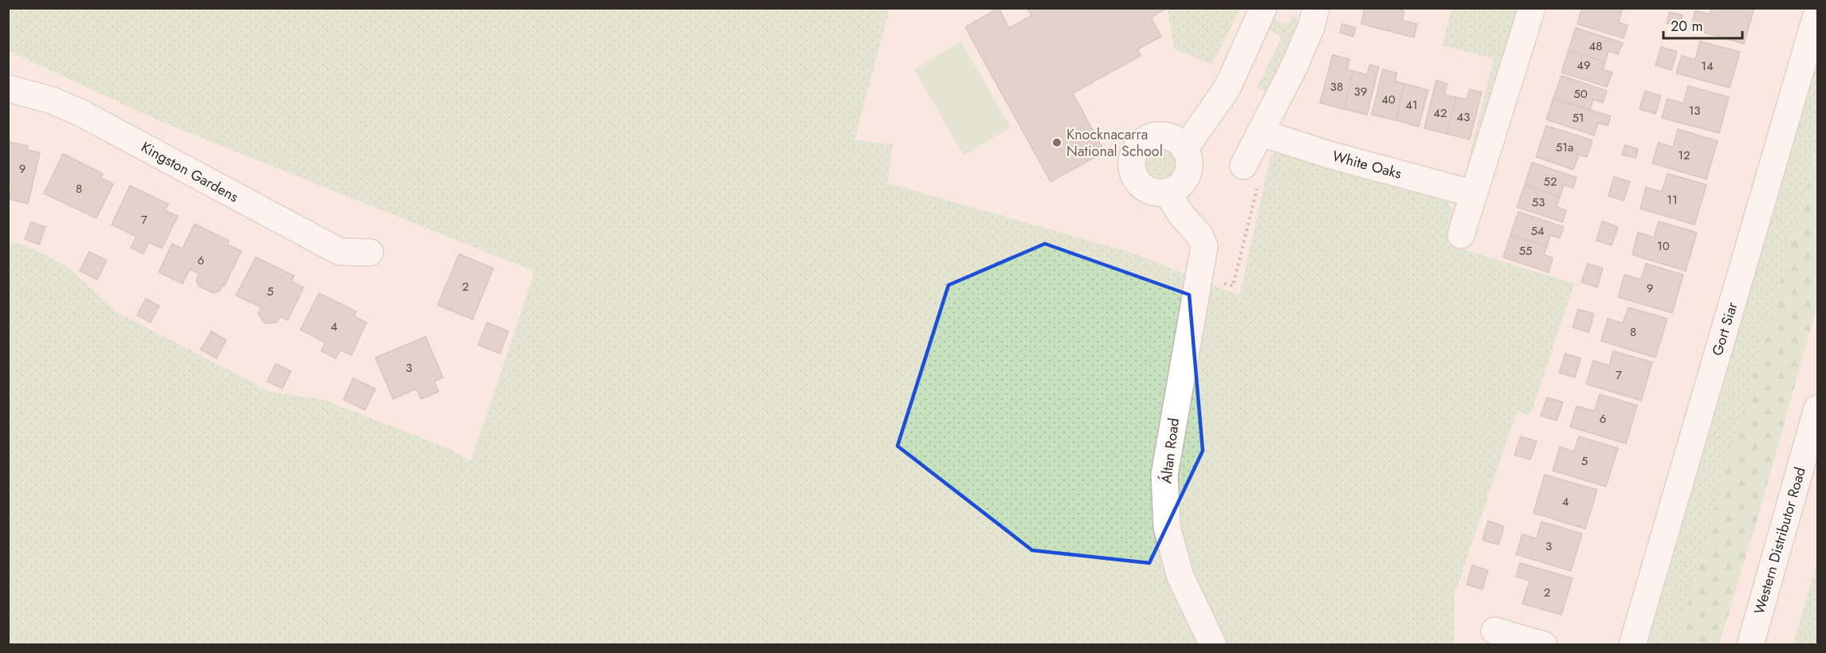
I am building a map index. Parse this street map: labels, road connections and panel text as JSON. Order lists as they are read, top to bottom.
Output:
{
  "streets": {
    "street": [
      "White Oaks",
      "Kingston Gardens",
      "Gort Siar",
      "Áltan Road",
      "Western Distributor Road"
    ]
  },
  "places": ["Knocknacarra National School"],
  "house_numbers": [
    "48",
    "49",
    "14",
    "38",
    "39",
    "50",
    "40",
    "41",
    "13",
    "42",
    "43",
    "51",
    "51a",
    "12",
    "9",
    "52",
    "8",
    "11",
    "53",
    "7",
    "54",
    "10",
    "55",
    "6",
    "2",
    "9",
    "5",
    "4",
    "8",
    "3",
    "7",
    "6",
    "5",
    "4",
    "3",
    "2"
  ],
  "scale_bar": "20 m"
}
